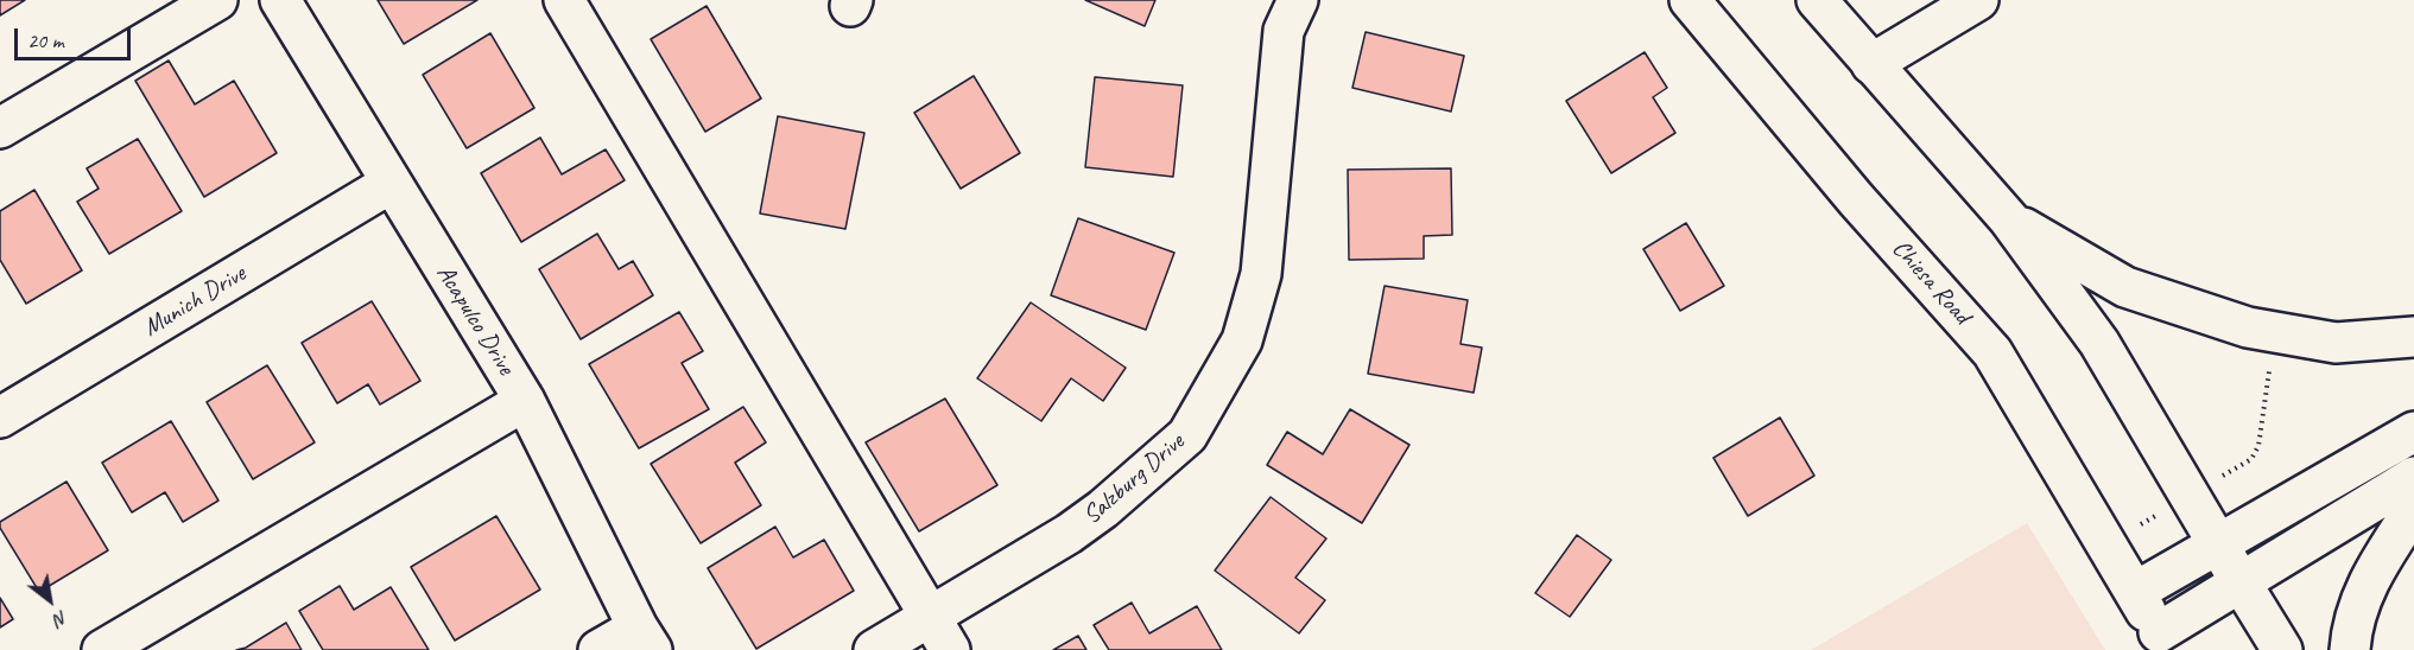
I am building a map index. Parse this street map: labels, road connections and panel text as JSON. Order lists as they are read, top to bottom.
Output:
{
  "streets": {
    "main road": [
      "Chiesa Road",
      "Munich Drive",
      "Acapulco Drive",
      "Salzburg Drive"
    ]
  },
  "crossings": [
    ["Munich Drive", "Acapulco Drive"]
  ],
  "scale_bar": "20 m",
  "north": "bottom right"
}
